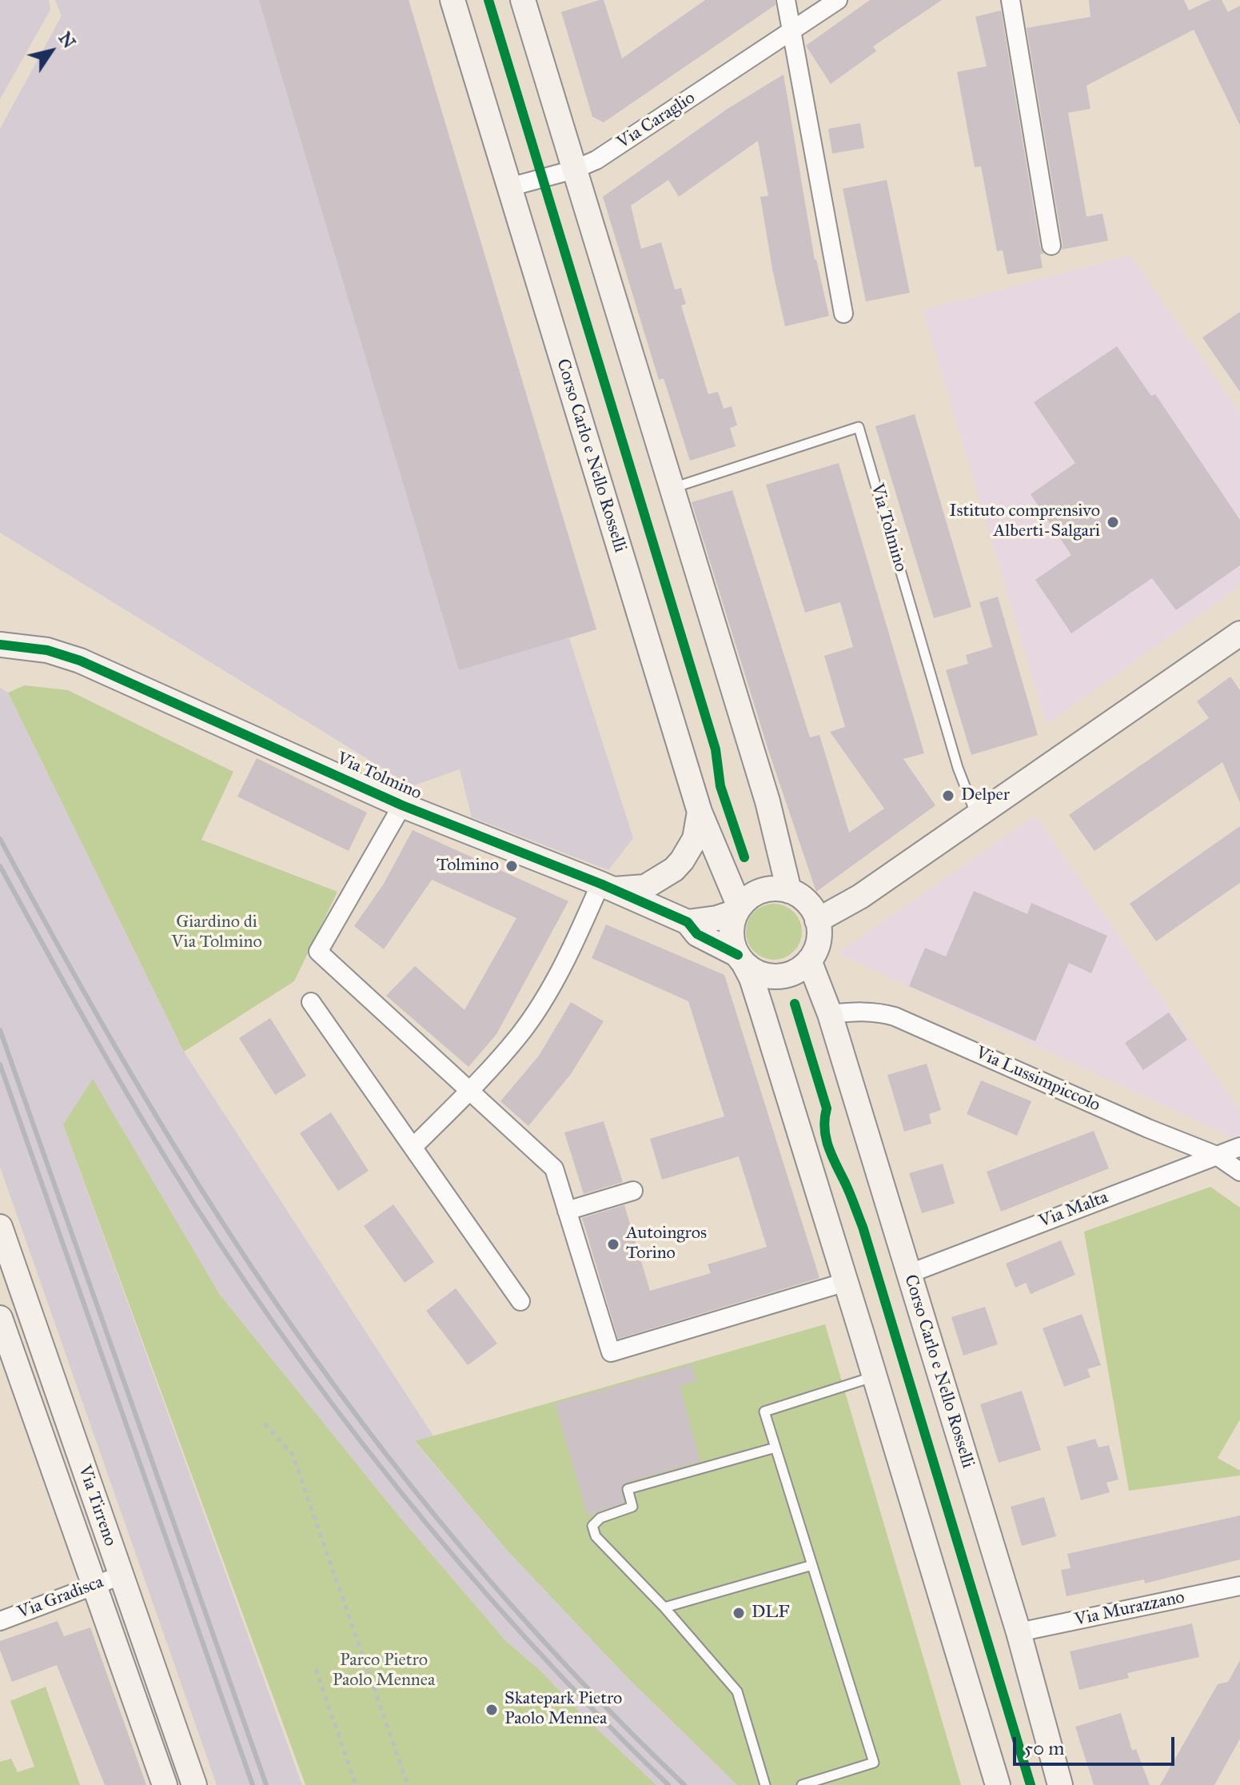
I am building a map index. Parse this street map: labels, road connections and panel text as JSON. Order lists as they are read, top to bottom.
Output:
{
  "streets": {
    "street": [
      "Via Caraglio",
      "Corso Carlo e Nello Rosselli",
      "Via Tolmino",
      "Via Lussimpiccolo",
      "Via Malta",
      "Via Tirreno",
      "Via Gradisca",
      "Via Murazzano"
    ]
  },
  "crossings": [
    ["Via Caraglio", "Corso Carlo e Nello Rosselli"],
    ["Corso Carlo e Nello Rosselli", "Via Tolmino"],
    ["Corso Carlo e Nello Rosselli", "Via Lussimpiccolo"],
    ["Corso Carlo e Nello Rosselli", "Via Malta"],
    ["Corso Carlo e Nello Rosselli", "Via Murazzano"],
    ["Via Lussimpiccolo", "Via Malta"],
    ["Via Tirreno", "Via Gradisca"]
  ],
  "parks": ["Giardino di Via Tolmino", "Parco Pietro Paolo Mennea"],
  "places": [
    "Istituto comprensivo Alberti-Salgari",
    "Delper",
    "Tolmino",
    "Autoingros Torino",
    "DLF",
    "Skatepark Pietro Paolo Mennea"
  ],
  "scale_bar": "50 m",
  "north": "top right"
}
